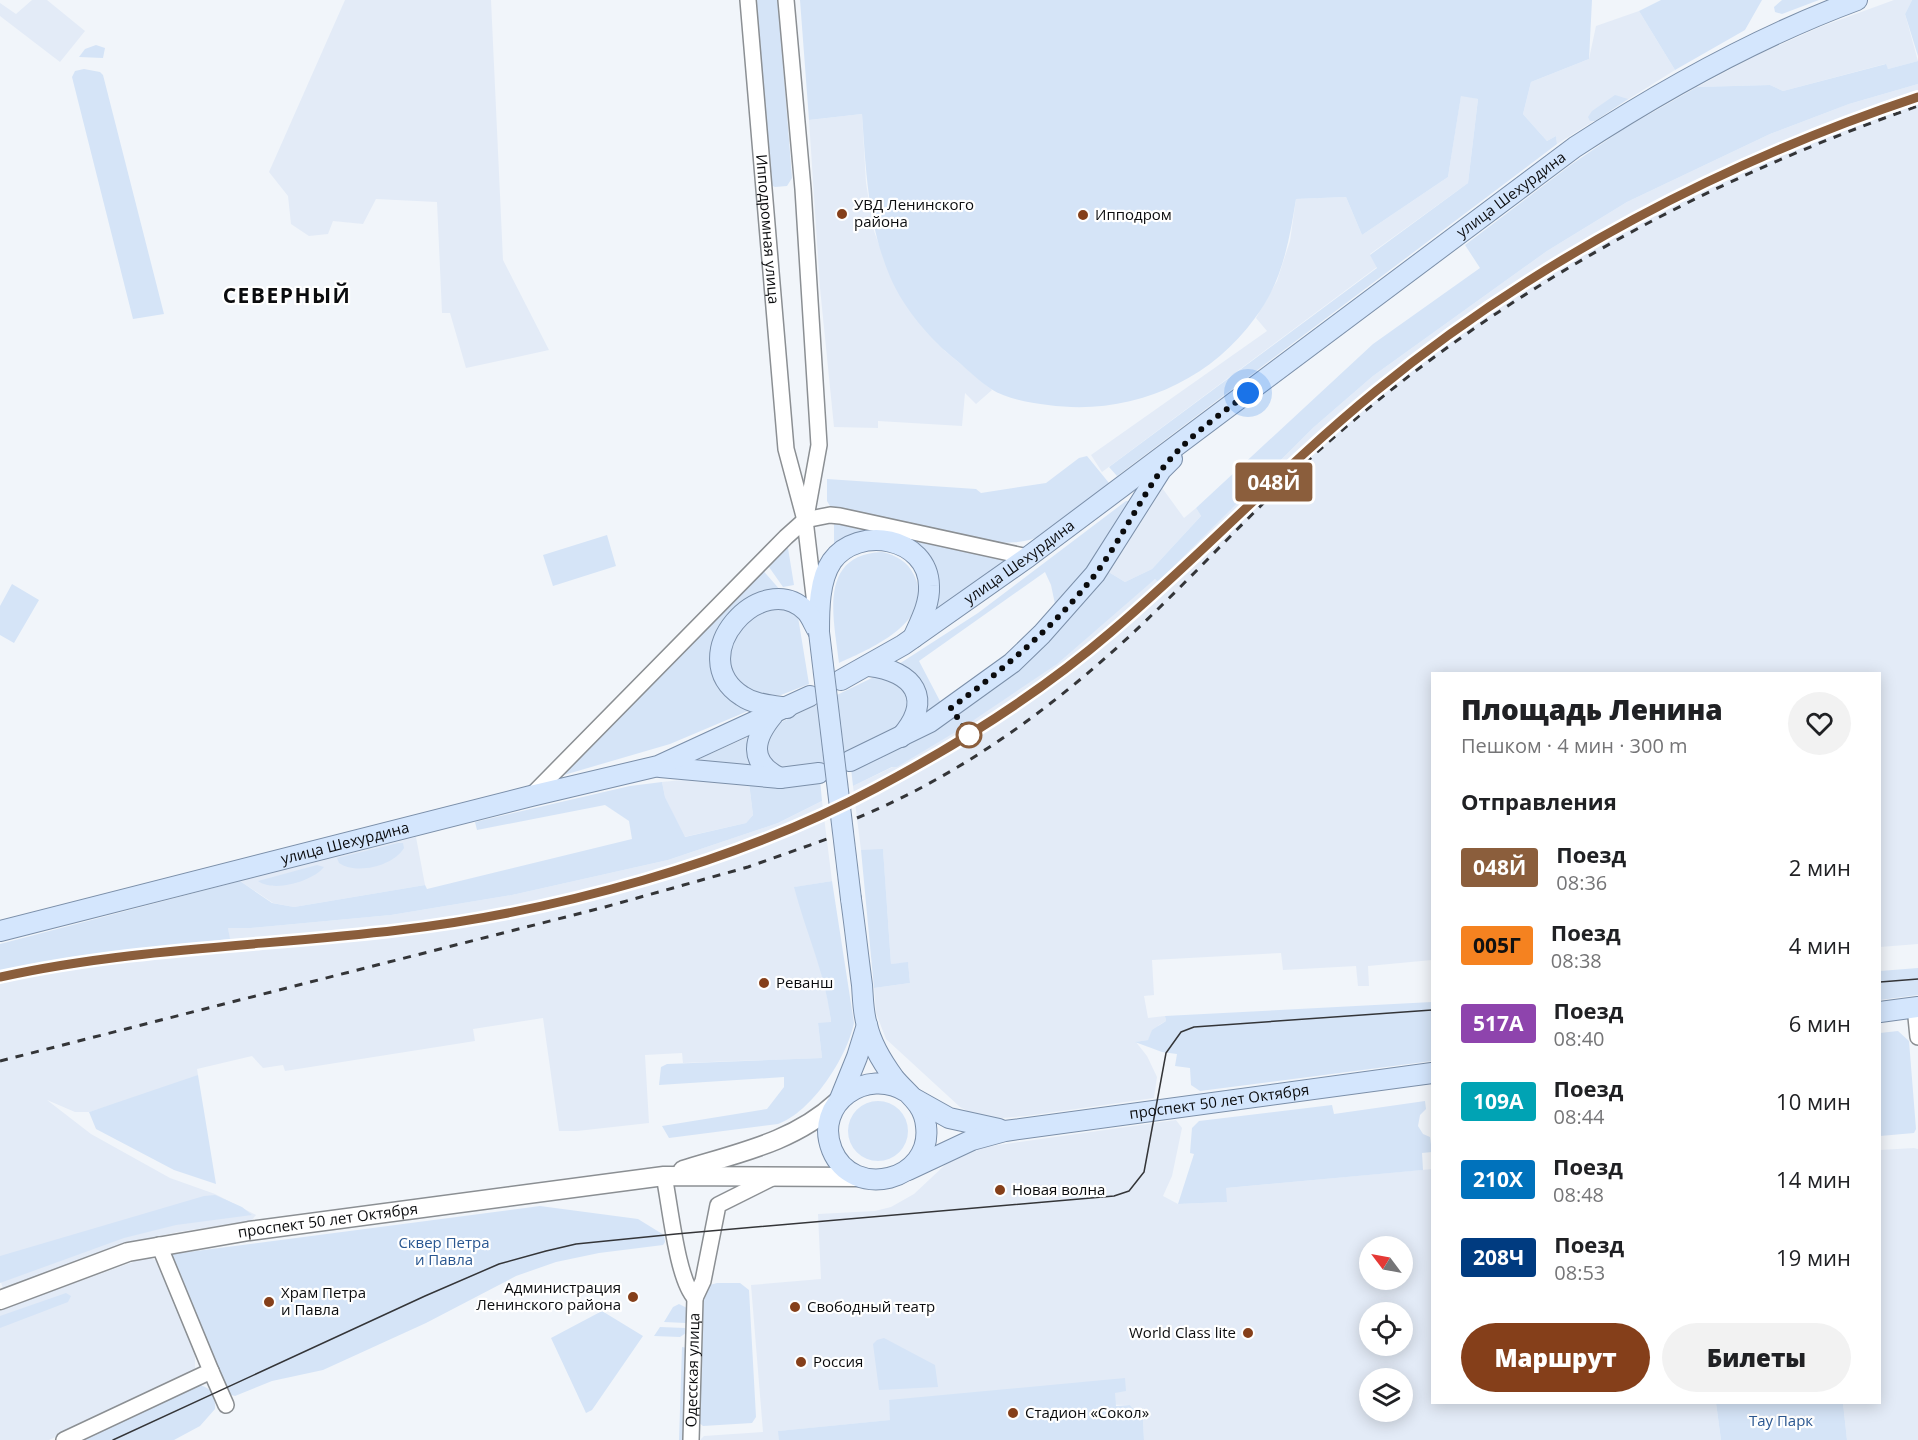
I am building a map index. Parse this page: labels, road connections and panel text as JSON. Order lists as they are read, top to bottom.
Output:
{
  "streets": {
    "main road": ["улица Шехурдина", "проспект 50 лет Октября"],
    "street": ["Ипподромная улица", "Одесская улица"]
  },
  "districts": ["СЕВЕРНЫЙ"],
  "parks": ["Сквер Петра и Павла", "Тау Парк"],
  "places": [
    "УВД Ленинского района",
    "Ипподром",
    "Реванш",
    "Новая волна",
    "Администрация Ленинского района",
    "Храм Петра и Павла",
    "Свободный театр",
    "World Class lite",
    "Россия",
    "Стадион «Сокол»"
  ],
  "north": "top left",
  "page": {
    "on_map": "048Й",
    "heading": [
      ["Площадь Ленина", "Пешком · 4 мин · 300 m"],
      "Отправления"
    ],
    "list": [
      {
        "mark": "048Й",
        "name": "Поезд",
        "note": "08:36",
        "value": "2 мин"
      },
      {
        "mark": "005Г",
        "name": "Поезд",
        "note": "08:38",
        "value": "4 мин"
      },
      {
        "mark": "517А",
        "name": "Поезд",
        "note": "08:40",
        "value": "6 мин"
      },
      {
        "mark": "109А",
        "name": "Поезд",
        "note": "08:44",
        "value": "10 мин"
      },
      {
        "mark": "210Х",
        "name": "Поезд",
        "note": "08:48",
        "value": "14 мин"
      },
      {
        "mark": "208Ч",
        "name": "Поезд",
        "note": "08:53",
        "value": "19 мин"
      }
    ],
    "buttons": ["Маршрут", "Билеты"]
  }
}
